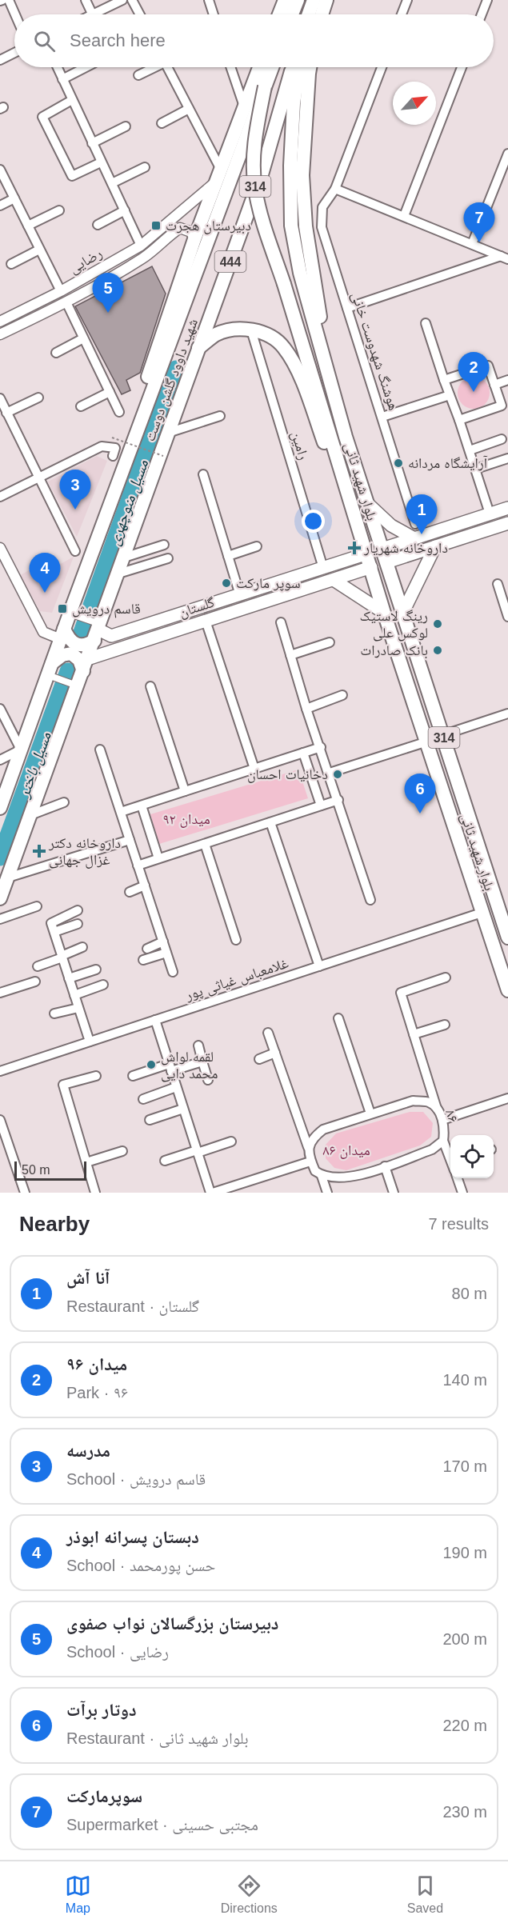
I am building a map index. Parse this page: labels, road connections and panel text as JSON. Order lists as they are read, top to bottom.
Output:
{
  "streets": {
    "main road": [
      "314",
      "444",
      "شهید داوود گلشن دوست",
      "بلوار شهید ثانی",
      "گلستان"
    ],
    "street": [
      "رضایی",
      "هوشنگ شهدوست خانی",
      "رامین",
      "غلامعباس غیاثی پور",
      "۸۶"
    ]
  },
  "crossings": [
    ["444", "شهید داوود گلشن دوست"],
    ["شهید داوود گلشن دوست", "بلوار شهید ثانی"],
    ["شهید داوود گلشن دوست", "گلستان"],
    ["رامین", "گلستان"],
    ["بلوار شهید ثانی", "گلستان"],
    ["بلوار شهید ثانی", "غلامعباس غیاثی پور"]
  ],
  "water": ["مسیل منوچهری", "مسیل باختر"],
  "parks": ["میدان ۹۲", "میدان ۸۶"],
  "places": {
    "transit": ["دبیرستان هجرت", "قاسم درویش"],
    "other": [
      "آرایشگاه مردانه",
      "سوپر مارکت",
      "رینگ لاستیک لوکس علی",
      "بانک صادرات",
      "دخانیات احسان",
      "لقمه لواش محمد دايى"
    ],
    "health": ["داروخانه شهریار", "داروخانه دکتر غزال جهانی"]
  },
  "scale_bar": "50 m",
  "north": "top right",
  "page": {
    "search": "Search here",
    "pins": [
      "7",
      "5",
      "2",
      "3",
      "1",
      "4",
      "6"
    ],
    "scale": "50 m",
    "heading": ["Nearby", "7 results"],
    "list": [
      {
        "mark": "1",
        "name": "آنا آش",
        "note": "Restaurant · گلستان",
        "value": "80 m"
      },
      {
        "mark": "2",
        "name": "میدان ۹۶",
        "note": "Park · ۹۶",
        "value": "140 m"
      },
      {
        "mark": "3",
        "name": "مدرسه",
        "note": "School · قاسم درویش",
        "value": "170 m"
      },
      {
        "mark": "4",
        "name": "دبستان پسرانه ابوذر",
        "note": "School · حسن پورمحمد",
        "value": "190 m"
      },
      {
        "mark": "5",
        "name": "دبیرستان بزرگسالان نواب صفوی",
        "note": "School · رضایی",
        "value": "200 m"
      },
      {
        "mark": "6",
        "name": "دوتار برآت",
        "note": "Restaurant · بلوار شهید ثانی",
        "value": "220 m"
      },
      {
        "mark": "7",
        "name": "سوپرمارکت",
        "note": "Supermarket · مجتبی حسینی",
        "value": "230 m"
      }
    ],
    "nav": ["Map", "Directions", "Saved"]
  }
}
